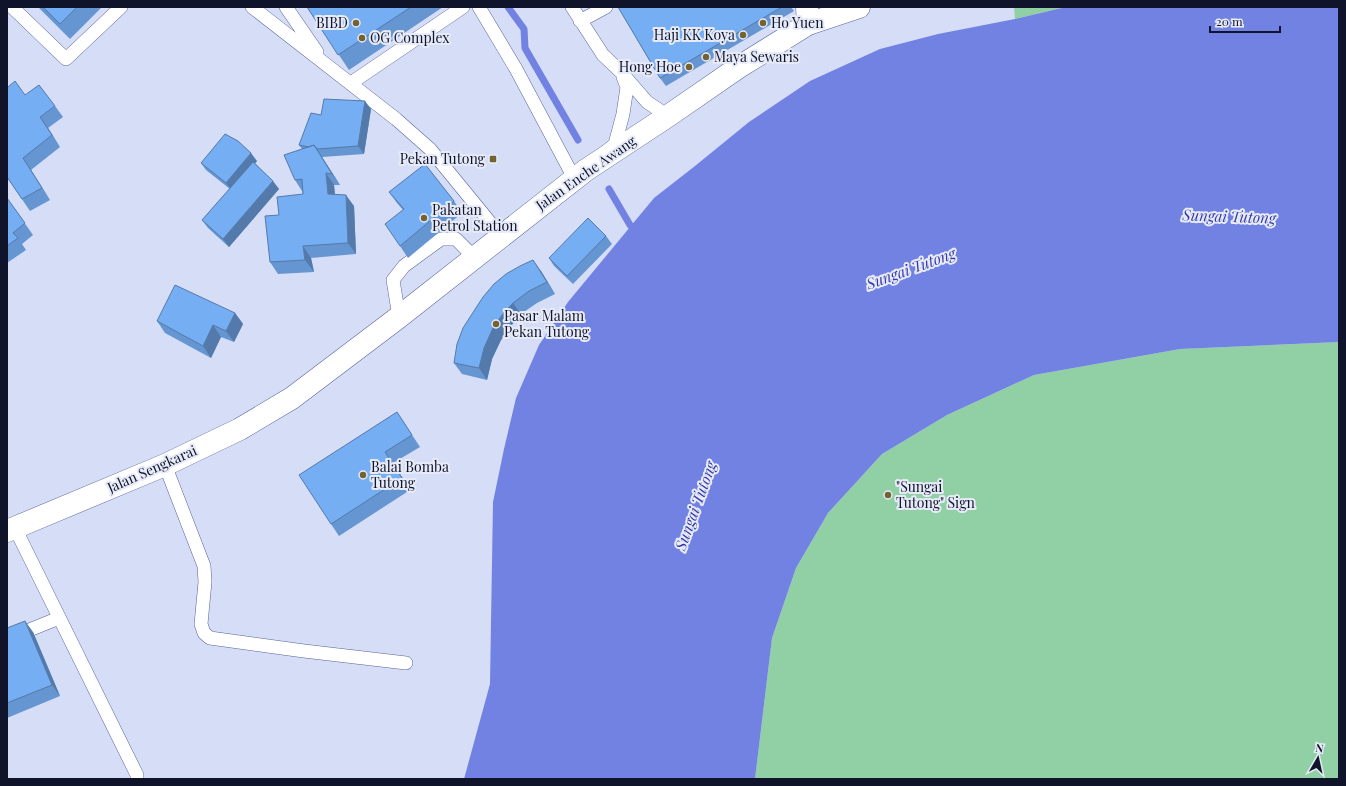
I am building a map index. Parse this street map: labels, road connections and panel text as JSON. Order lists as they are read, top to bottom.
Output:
{
  "streets": {
    "main road": ["Jalan Enche Awang", "Jalan Sengkarai"]
  },
  "crossings": [
    ["Jalan Enche Awang", "Jalan Sengkarai"]
  ],
  "water": ["Sungai Tutong"],
  "places": {
    "other": [
      "BIBD",
      "Ho Yuen",
      "Haji KK Koya",
      "OG Complex",
      "Maya Sewaris",
      "Hong Hoe",
      "Pakatan Petrol Station",
      "Pasar Malam Pekan Tutong",
      "Balai Bomba Tutong",
      "\"Sungai Tutong\" Sign"
    ],
    "transit": ["Pekan Tutong"]
  },
  "scale_bar": "20 m",
  "north": "top"
}
